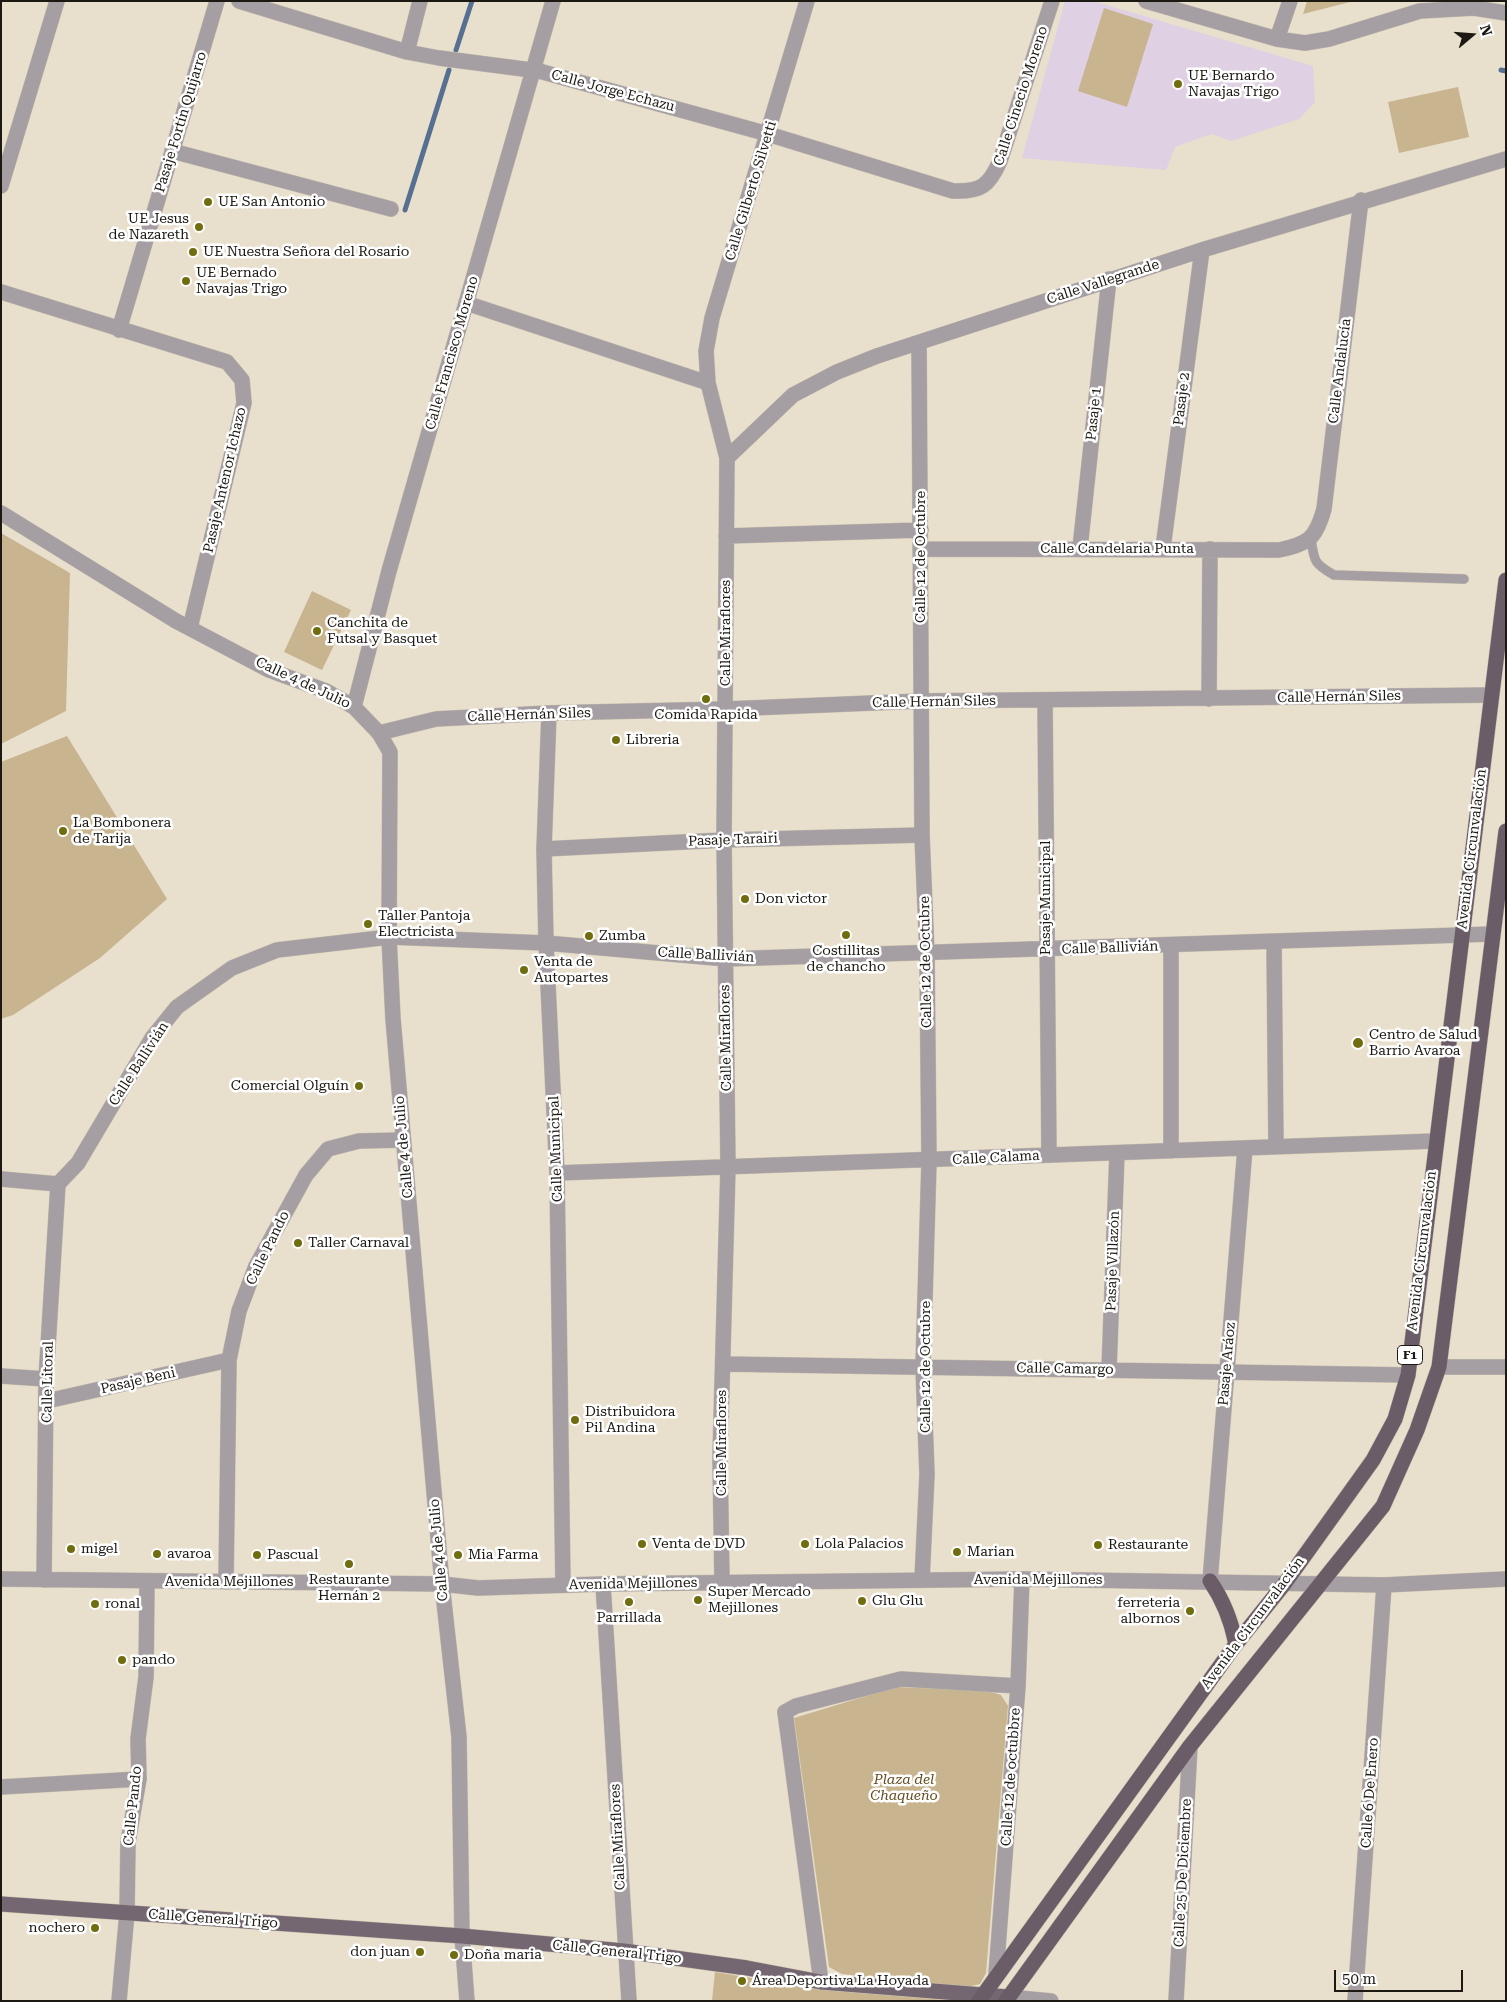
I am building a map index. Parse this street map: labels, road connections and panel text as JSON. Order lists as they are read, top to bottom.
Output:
{
  "streets": {
    "highway": ["Avenida Circunvalación", "F1"],
    "main road": ["Calle General Trigo"],
    "street": [
      "Calle Jorge Echazu",
      "Calle Cinecio Moreno",
      "Pasaje Fortín Quijarro",
      "Calle Gilberto Silvetti",
      "Calle Vallegrande",
      "Calle Francisco Moreno",
      "Calle Andalucía",
      "Pasaje 2",
      "Pasaje 1",
      "Pasaje Antenor Ichazo",
      "Calle Candelaria Punta",
      "Calle 12 de Octubre",
      "Calle Miraflores",
      "Calle 4 de Julio",
      "Calle Hernán Siles",
      "Pasaje Tarairi",
      "Pasaje Municipal",
      "Calle Ballivián",
      "Calle Municipal",
      "Calle Calama",
      "Calle Pando",
      "Pasaje Villazón",
      "Pasaje Aráoz",
      "Calle Camargo",
      "Pasaje Beni",
      "Calle Litoral",
      "Avenida Mejillones",
      "Calle 12 de octubbre",
      "Calle 6 De Enero",
      "Calle 25 De Diciembre"
    ]
  },
  "crossings": [
    ["Calle Jorge Echazu", "Calle Cinecio Moreno"],
    ["Calle Jorge Echazu", "Calle Gilberto Silvetti"],
    ["Calle Jorge Echazu", "Calle Francisco Moreno"],
    ["Pasaje Fortín Quijarro", "Pasaje Antenor Ichazo"],
    ["Calle Gilberto Silvetti", "Calle Miraflores"],
    ["Calle Vallegrande", "Calle Andalucía"],
    ["Calle Vallegrande", "Pasaje 2"],
    ["Calle Vallegrande", "Pasaje 1"],
    ["Calle Vallegrande", "Calle 12 de Octubre"],
    ["Calle Vallegrande", "Calle Miraflores"],
    ["Calle Francisco Moreno", "Calle 4 de Julio"],
    ["Calle Andalucía", "Calle Candelaria Punta"],
    ["Pasaje 2", "Calle Candelaria Punta"],
    ["Pasaje 1", "Calle Candelaria Punta"],
    ["Pasaje Antenor Ichazo", "Calle 4 de Julio"],
    ["Calle Candelaria Punta", "Calle 12 de Octubre"],
    ["Calle 12 de Octubre", "Calle Hernán Siles"],
    ["Calle 12 de Octubre", "Pasaje Tarairi"],
    ["Calle 12 de Octubre", "Calle Ballivián"],
    ["Calle 12 de Octubre", "Calle Calama"],
    ["Calle 12 de Octubre", "Calle Camargo"],
    ["Calle 12 de Octubre", "Avenida Mejillones"],
    ["Calle Miraflores", "Calle Hernán Siles"],
    ["Calle Miraflores", "Pasaje Tarairi"],
    ["Calle Miraflores", "Calle Ballivián"],
    ["Calle Miraflores", "Calle Calama"],
    ["Calle Miraflores", "Calle Camargo"],
    ["Calle Miraflores", "Avenida Mejillones"],
    ["Calle Miraflores", "Calle General Trigo"],
    ["Calle 4 de Julio", "Calle Hernán Siles"],
    ["Calle 4 de Julio", "Calle Ballivián"],
    ["Calle 4 de Julio", "Calle Pando"],
    ["Calle 4 de Julio", "Avenida Mejillones"],
    ["Calle 4 de Julio", "Calle General Trigo"],
    ["Calle Hernán Siles", "Avenida Circunvalación"],
    ["Calle Hernán Siles", "Pasaje Municipal"],
    ["Calle Hernán Siles", "Calle Municipal"],
    ["Pasaje Tarairi", "Calle Municipal"],
    ["Avenida Circunvalación", "Calle Ballivián"],
    ["Avenida Circunvalación", "Calle Calama"],
    ["Avenida Circunvalación", "Calle Camargo"],
    ["Avenida Circunvalación", "Avenida Mejillones"],
    ["Avenida Circunvalación", "Calle 12 de octubbre"],
    ["Avenida Circunvalación", "Calle 25 De Diciembre"],
    ["Avenida Circunvalación", "Calle General Trigo"],
    ["Pasaje Municipal", "Calle Ballivián"],
    ["Pasaje Municipal", "Calle Calama"],
    ["Calle Ballivián", "Calle Municipal"],
    ["Calle Ballivián", "Calle Litoral"],
    ["Calle Municipal", "Calle Calama"],
    ["Calle Municipal", "Avenida Mejillones"],
    ["Calle Calama", "Pasaje Villazón"],
    ["Calle Calama", "Pasaje Aráoz"],
    ["Calle Pando", "Pasaje Beni"],
    ["Calle Pando", "Avenida Mejillones"],
    ["Calle Pando", "Calle General Trigo"],
    ["Pasaje Villazón", "Calle Camargo"],
    ["Pasaje Aráoz", "Calle Camargo"],
    ["Pasaje Aráoz", "Avenida Mejillones"],
    ["Pasaje Beni", "Calle Litoral"],
    ["Calle Litoral", "Avenida Mejillones"],
    ["Avenida Mejillones", "Calle 12 de octubbre"],
    ["Avenida Mejillones", "Calle 6 De Enero"]
  ],
  "parks": ["Plaza del Chaqueño"],
  "places": [
    "UE Bernardo Navajas Trigo",
    "UE San Antonio",
    "UE Jesus de Nazareth",
    "UE Nuestra Señora del Rosario",
    "UE Bernado Navajas Trigo",
    "Canchita de Futsal y Basquet",
    "Comida Rapida",
    "Libreria",
    "La Bombonera de Tarija",
    "Don victor",
    "Taller Pantoja Electricista",
    "Costillitas de chancho",
    "Zumba",
    "Venta de Autopartes",
    "Centro de Salud Barrio Avaroa",
    "Comercial Olguín",
    "Taller Carnaval",
    "Distribuidora Pil Andina",
    "Venta de DVD",
    "Lola Palacios",
    "Restaurante",
    "migel",
    "Marian",
    "avaroa",
    "Pascual",
    "Mia Farma",
    "Restaurante Hernán 2",
    "Super Mercado Mejillones",
    "Glu Glu",
    "Parrillada",
    "ronal",
    "ferreteria albornos",
    "pando",
    "nochero",
    "don juan",
    "Doña maria",
    "Área Deportiva La Hoyada"
  ],
  "scale_bar": "50 m",
  "north": "right"
}
